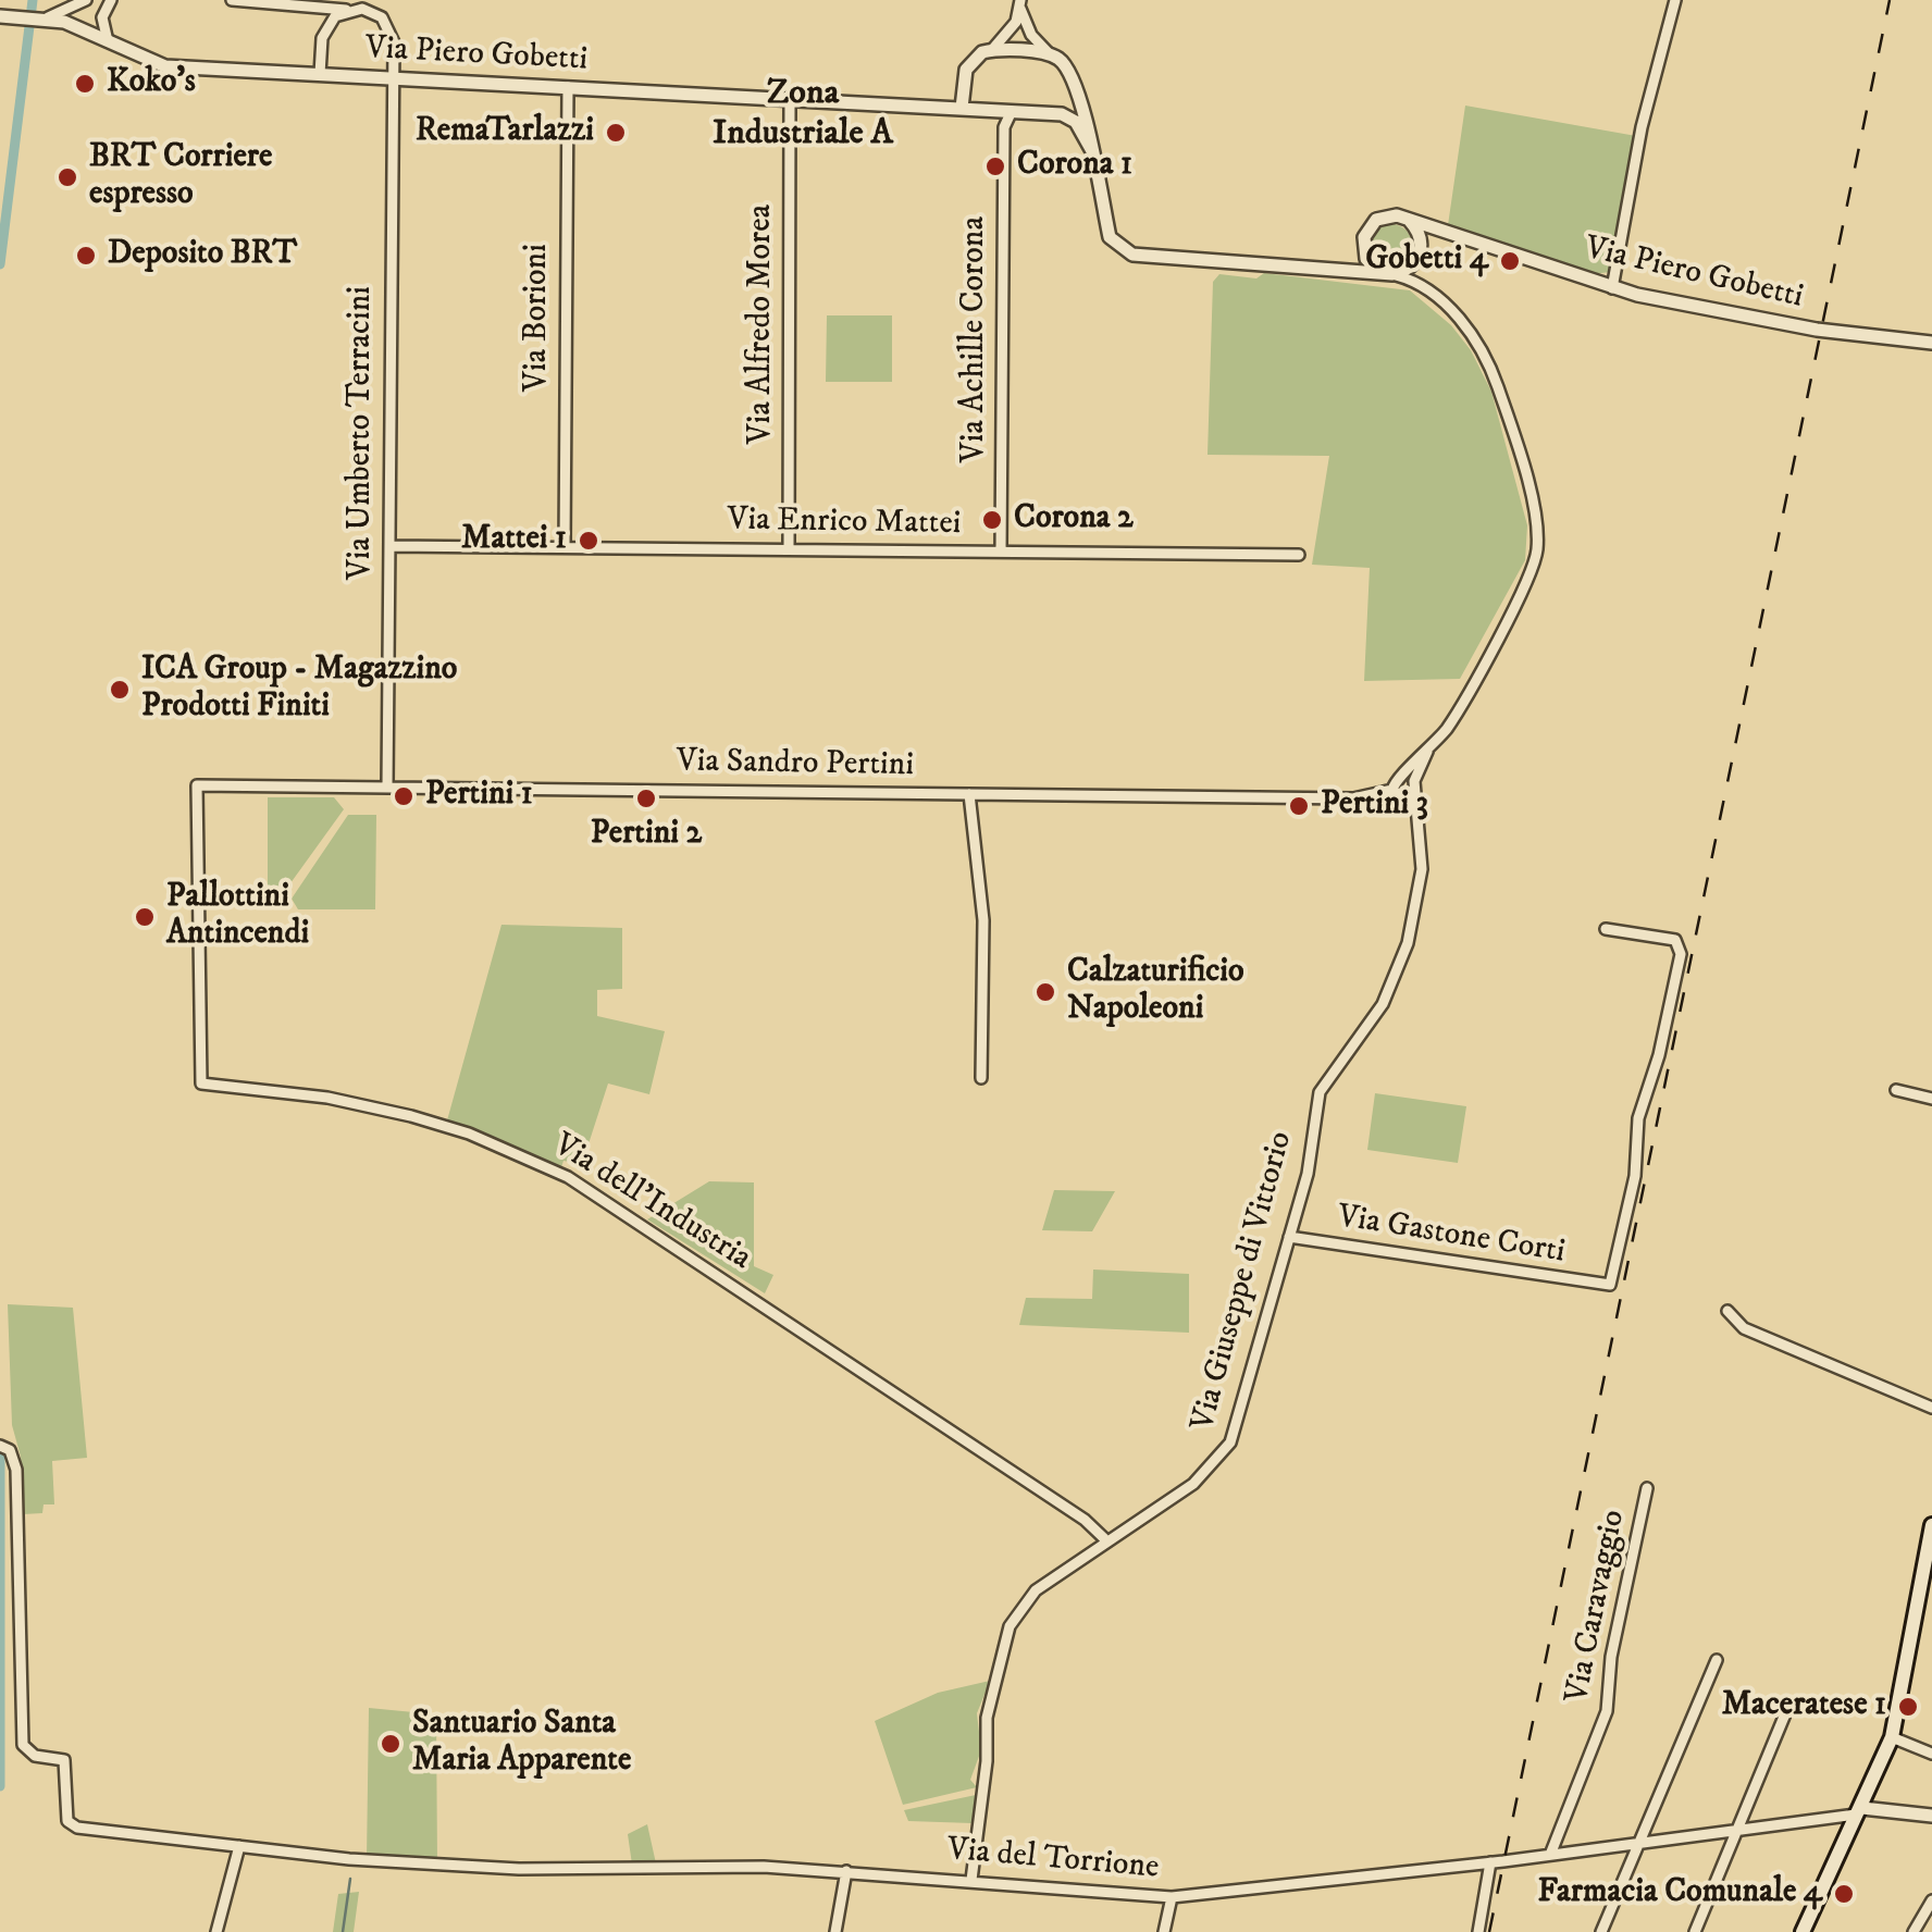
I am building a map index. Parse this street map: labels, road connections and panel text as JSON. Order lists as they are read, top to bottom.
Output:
{
  "streets": {
    "street": [
      "Via Piero Gobetti",
      "Via Borioni",
      "Via Alfredo Morea",
      "Via Achille Corona",
      "Via Umberto Terracini",
      "Via Enrico Mattei",
      "Via Sandro Pertini",
      "Via dell'Industria",
      "Via Gastone Corti",
      "Via Giuseppe di Vittorio",
      "Via Caravaggio",
      "Via del Torrione"
    ]
  },
  "crossings": [
    ["Via Piero Gobetti", "Via Borioni"],
    ["Via Piero Gobetti", "Via Alfredo Morea"],
    ["Via Piero Gobetti", "Via Achille Corona"],
    ["Via Piero Gobetti", "Via Umberto Terracini"],
    ["Via Borioni", "Via Enrico Mattei"],
    ["Via Alfredo Morea", "Via Enrico Mattei"],
    ["Via Achille Corona", "Via Enrico Mattei"],
    ["Via Umberto Terracini", "Via Enrico Mattei"],
    ["Via Umberto Terracini", "Via Sandro Pertini"],
    ["Via Sandro Pertini", "Via dell'Industria"],
    ["Via Sandro Pertini", "Via Giuseppe di Vittorio"],
    ["Via dell'Industria", "Via Giuseppe di Vittorio"],
    ["Via Gastone Corti", "Via Giuseppe di Vittorio"],
    ["Via Giuseppe di Vittorio", "Via del Torrione"],
    ["Via Caravaggio", "Via del Torrione"]
  ],
  "districts": ["Zona Industriale A"],
  "places": [
    "Koko's",
    "RemaTarlazzi",
    "Corona 1",
    "BRT Corriere espresso",
    "Deposito BRT",
    "Gobetti 4",
    "Corona 2",
    "Mattei 1",
    "ICA Group - Magazzino Prodotti Finiti",
    "Pertini 1",
    "Pertini 2",
    "Pertini 3",
    "Pallottini Antincendi",
    "Calzaturificio Napoleoni",
    "Maceratese 1",
    "Santuario Santa Maria Apparente",
    "Farmacia Comunale 4"
  ]
}
